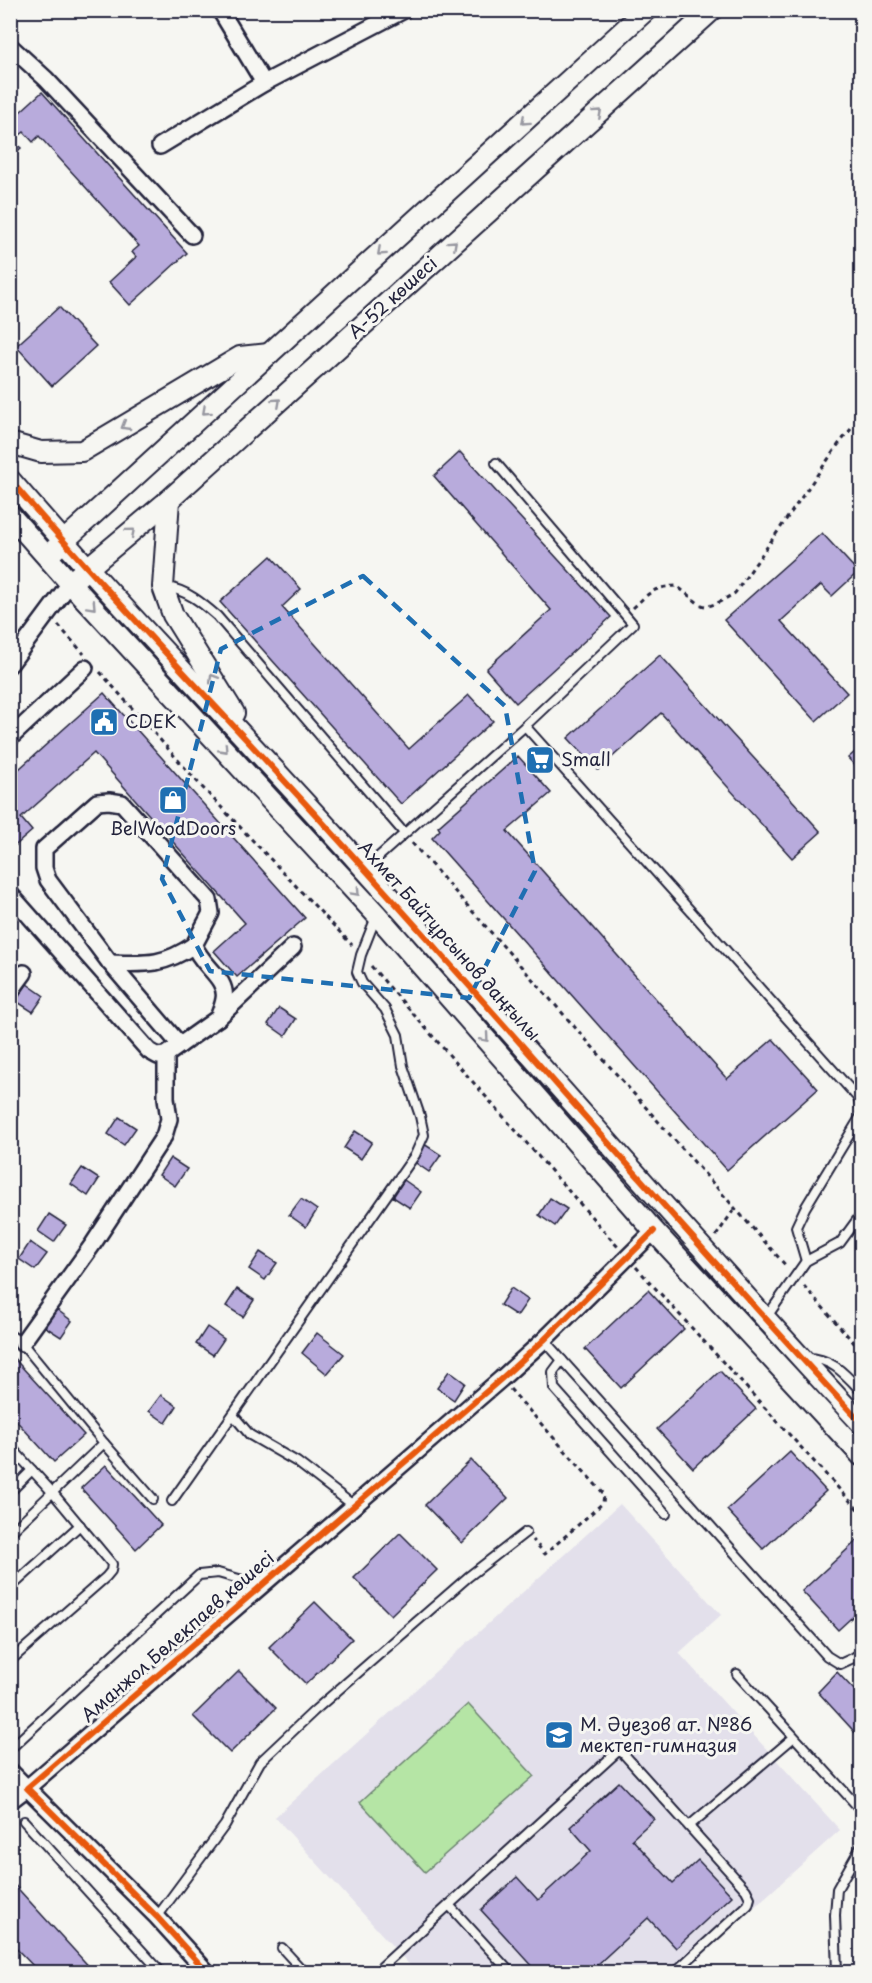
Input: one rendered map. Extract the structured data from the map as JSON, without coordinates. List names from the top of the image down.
{
  "streets": {
    "street": ["А-52 көшесі", "Ахмет Байтұрсынов даңғылы", "Аманжол Бөлекпаев көшесі"]
  },
  "crossings": [
    ["А-52 көшесі", "Ахмет Байтұрсынов даңғылы"],
    ["Ахмет Байтұрсынов даңғылы", "Аманжол Бөлекпаев көшесі"]
  ],
  "places": {
    "public building": ["CDEK"],
    "supermarket": ["Small"],
    "shop": ["BelWoodDoors"],
    "school or university": ["М. Әуезов ат. №86 мектеп-гимназия"]
  }
}
